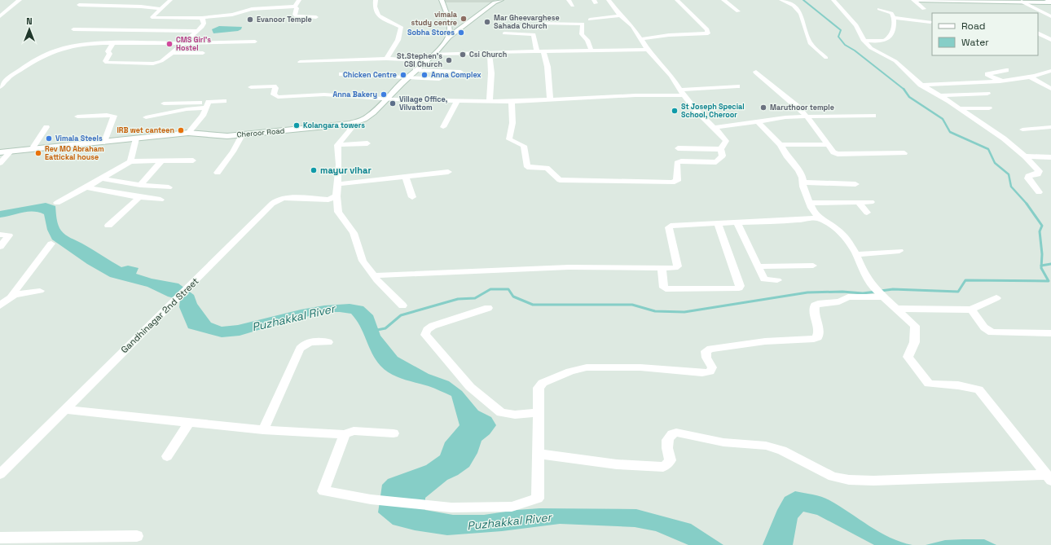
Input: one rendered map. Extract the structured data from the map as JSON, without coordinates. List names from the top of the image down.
{
  "streets": {
    "main road": ["Cheroor Road"],
    "street": ["Gandhinagar 2nd Street"]
  },
  "water": ["Puzhakkal River"],
  "places": [
    "vimala study centre",
    "Evanoor Temple",
    "Mar Gheevarghese Sahada Church",
    "Sobha Stores",
    "CMS Girl's Hostel",
    "Csi Church",
    "St.Stephen's CSI Church",
    "Chicken Centre",
    "Anna Complex",
    "Anna Bakery",
    "Village Office, Vilvattom",
    "Maruthoor temple",
    "St Joseph Special School, Cheroor",
    "Kolangara towers",
    "IRB wet canteen",
    "Vimala Steels",
    "Rev MO Abraham Eattickal house",
    "mayur vihar"
  ],
  "legend": ["Road", "Water"],
  "north": "top"
}
